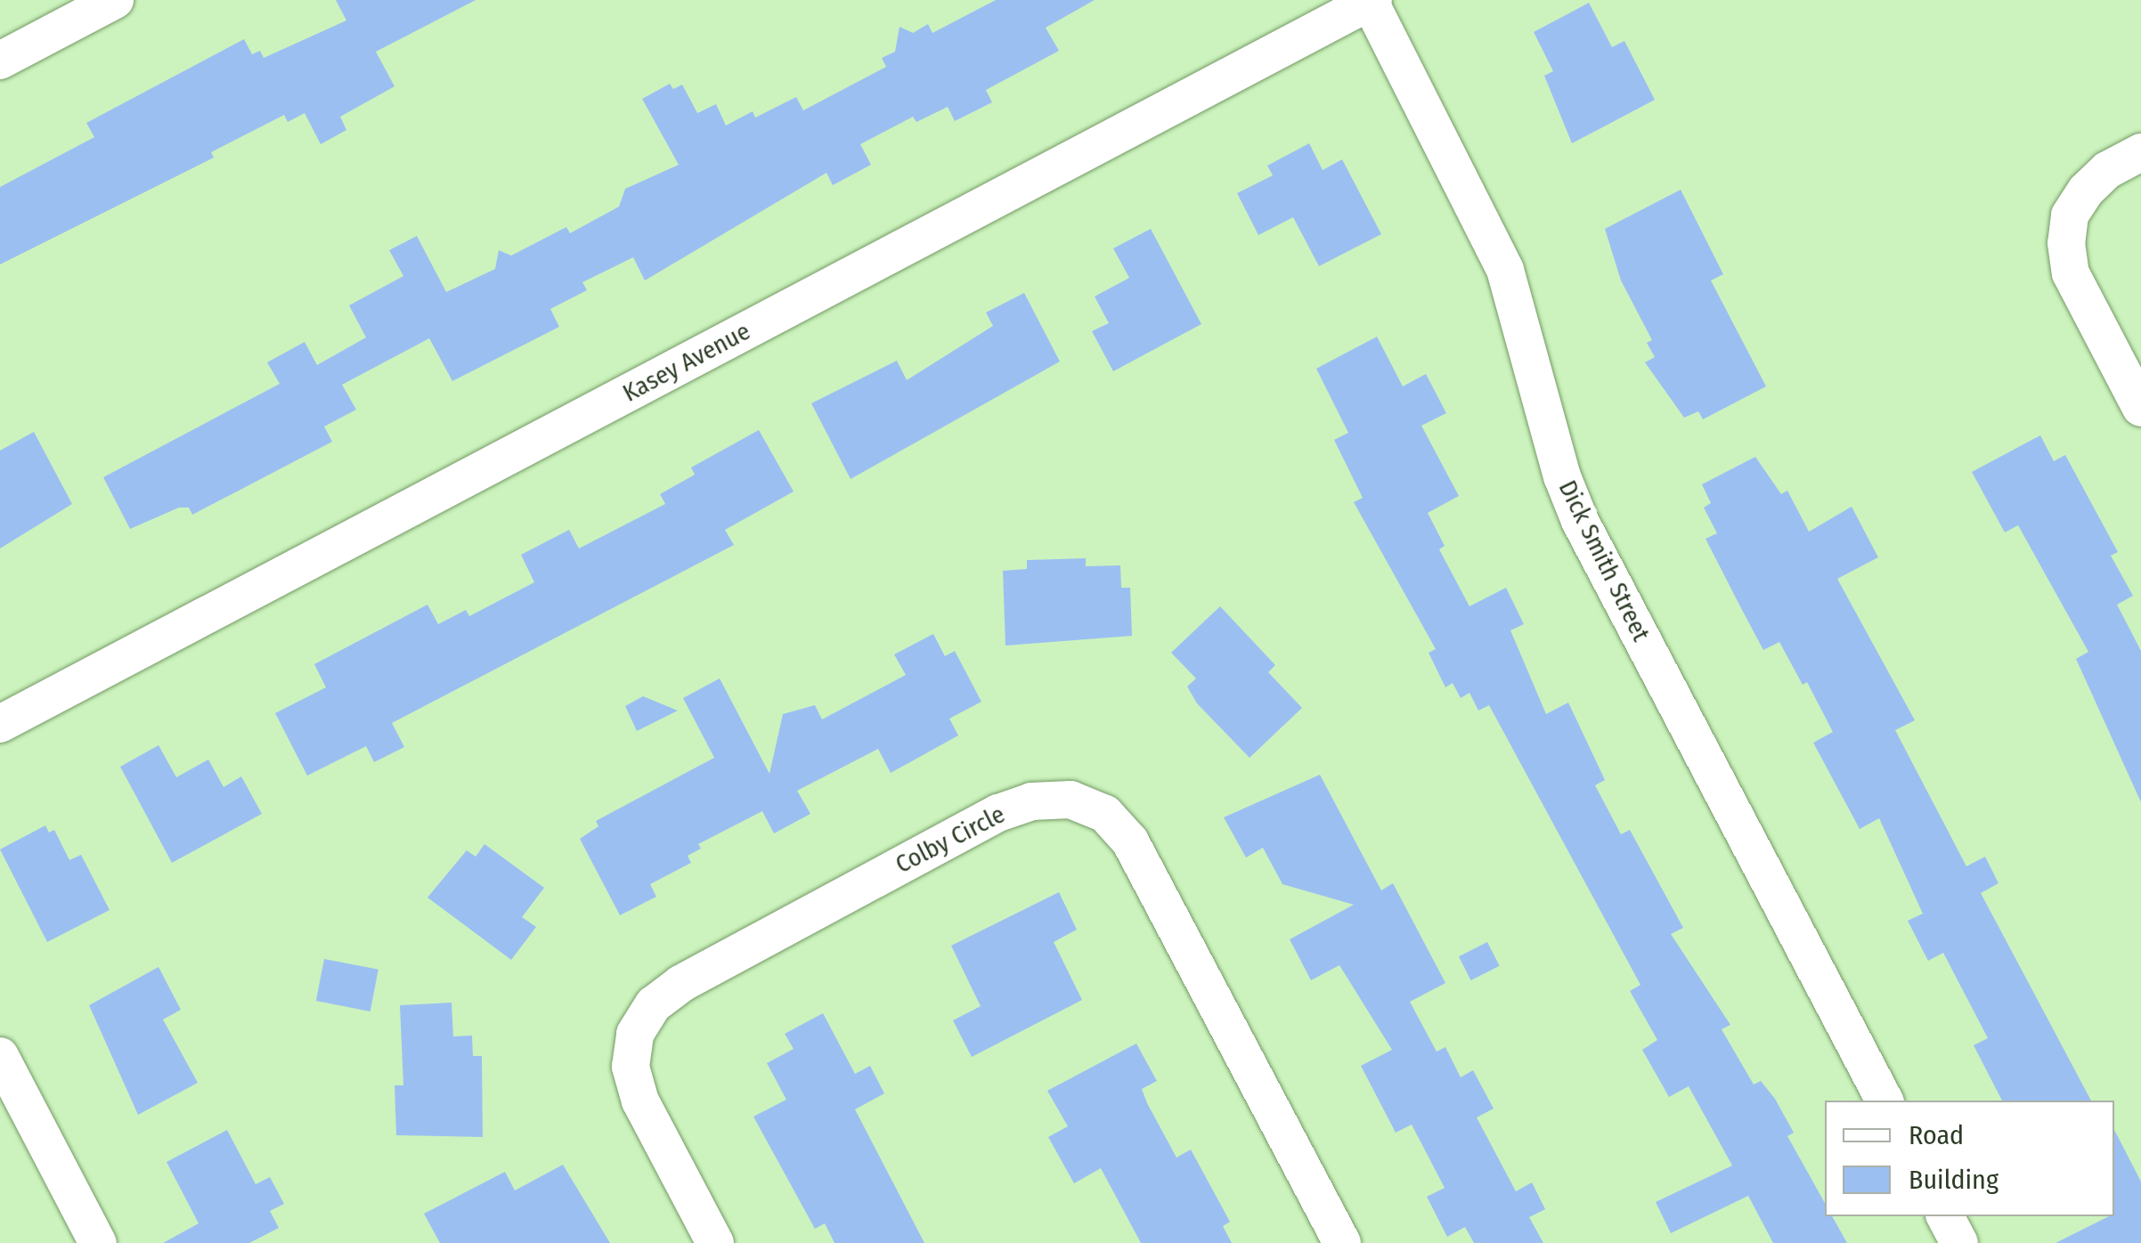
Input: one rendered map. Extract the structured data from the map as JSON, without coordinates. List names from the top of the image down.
{
  "streets": {
    "street": ["Kasey Avenue", "Dick Smith Street", "Colby Circle"]
  },
  "crossings": [
    ["Kasey Avenue", "Dick Smith Street"]
  ],
  "legend": ["Road", "Building"]
}
